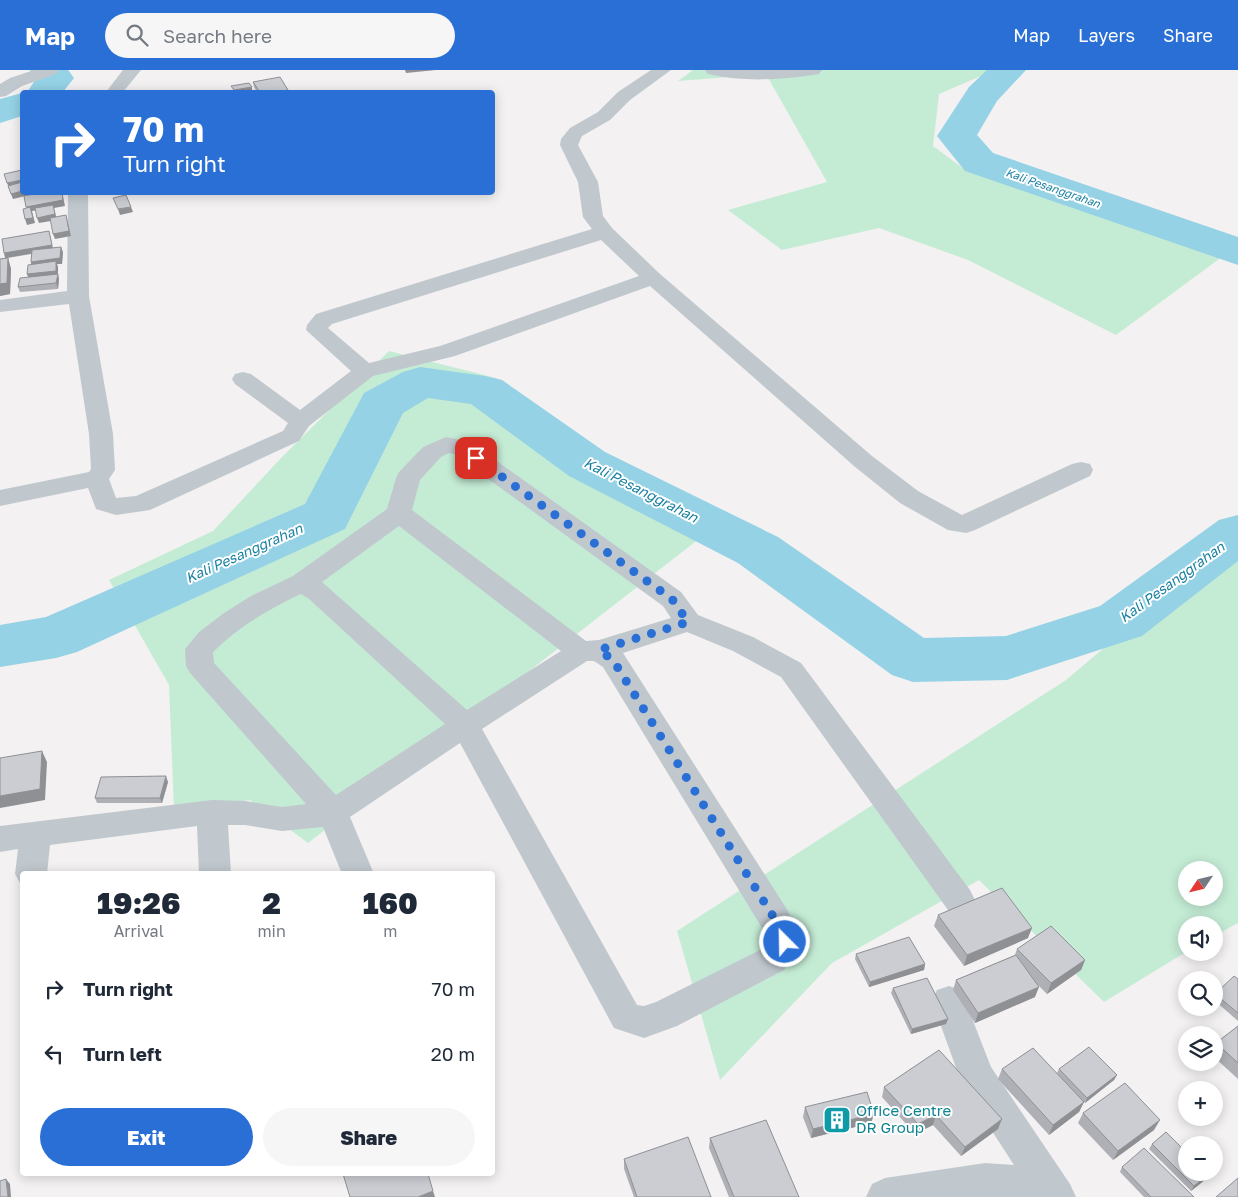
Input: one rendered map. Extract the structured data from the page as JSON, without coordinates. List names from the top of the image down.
{
  "water": ["Kali Pesanggrahan"],
  "places": {
    "building": ["Office Centre DR Group"]
  },
  "north": "bottom left",
  "page": {
    "header": "Map",
    "search": "Search here",
    "nav": ["Map", "Layers", "Share"],
    "turn": ["70 m", "Turn right"],
    "map_buttons": ["+", "−"],
    "eta": [
      "19:26",
      "Arrival",
      "2",
      "min",
      "160",
      "m"
    ],
    "list": [
      {
        "name": "Turn right",
        "value": "70 m"
      },
      {
        "name": "Turn left",
        "value": "20 m"
      }
    ],
    "buttons": ["Exit", "Share"]
  }
}
